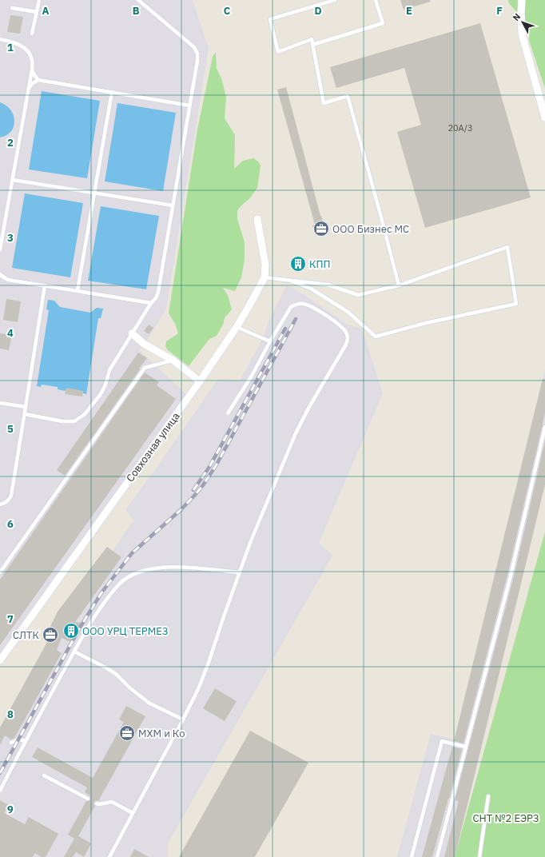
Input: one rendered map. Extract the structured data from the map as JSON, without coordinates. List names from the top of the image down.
{
  "streets": {
    "street": ["Совхозная улица"]
  },
  "parks": ["СНТ №2 ЕЭРЗ"],
  "places": {
    "office": ["ООО Бизнес МС", "СЛТК", "МХМ и Ко"],
    "building": ["КПП", "ООО УРЦ ТЕРМЕЗ"]
  },
  "house_numbers": ["20А/3"],
  "north": "top left",
  "grid": {
    "columns": [
      "A",
      "B",
      "C",
      "D",
      "E",
      "F"
    ],
    "rows": [
      "1",
      "2",
      "3",
      "4",
      "5",
      "6",
      "7",
      "8",
      "9"
    ]
  }
}
